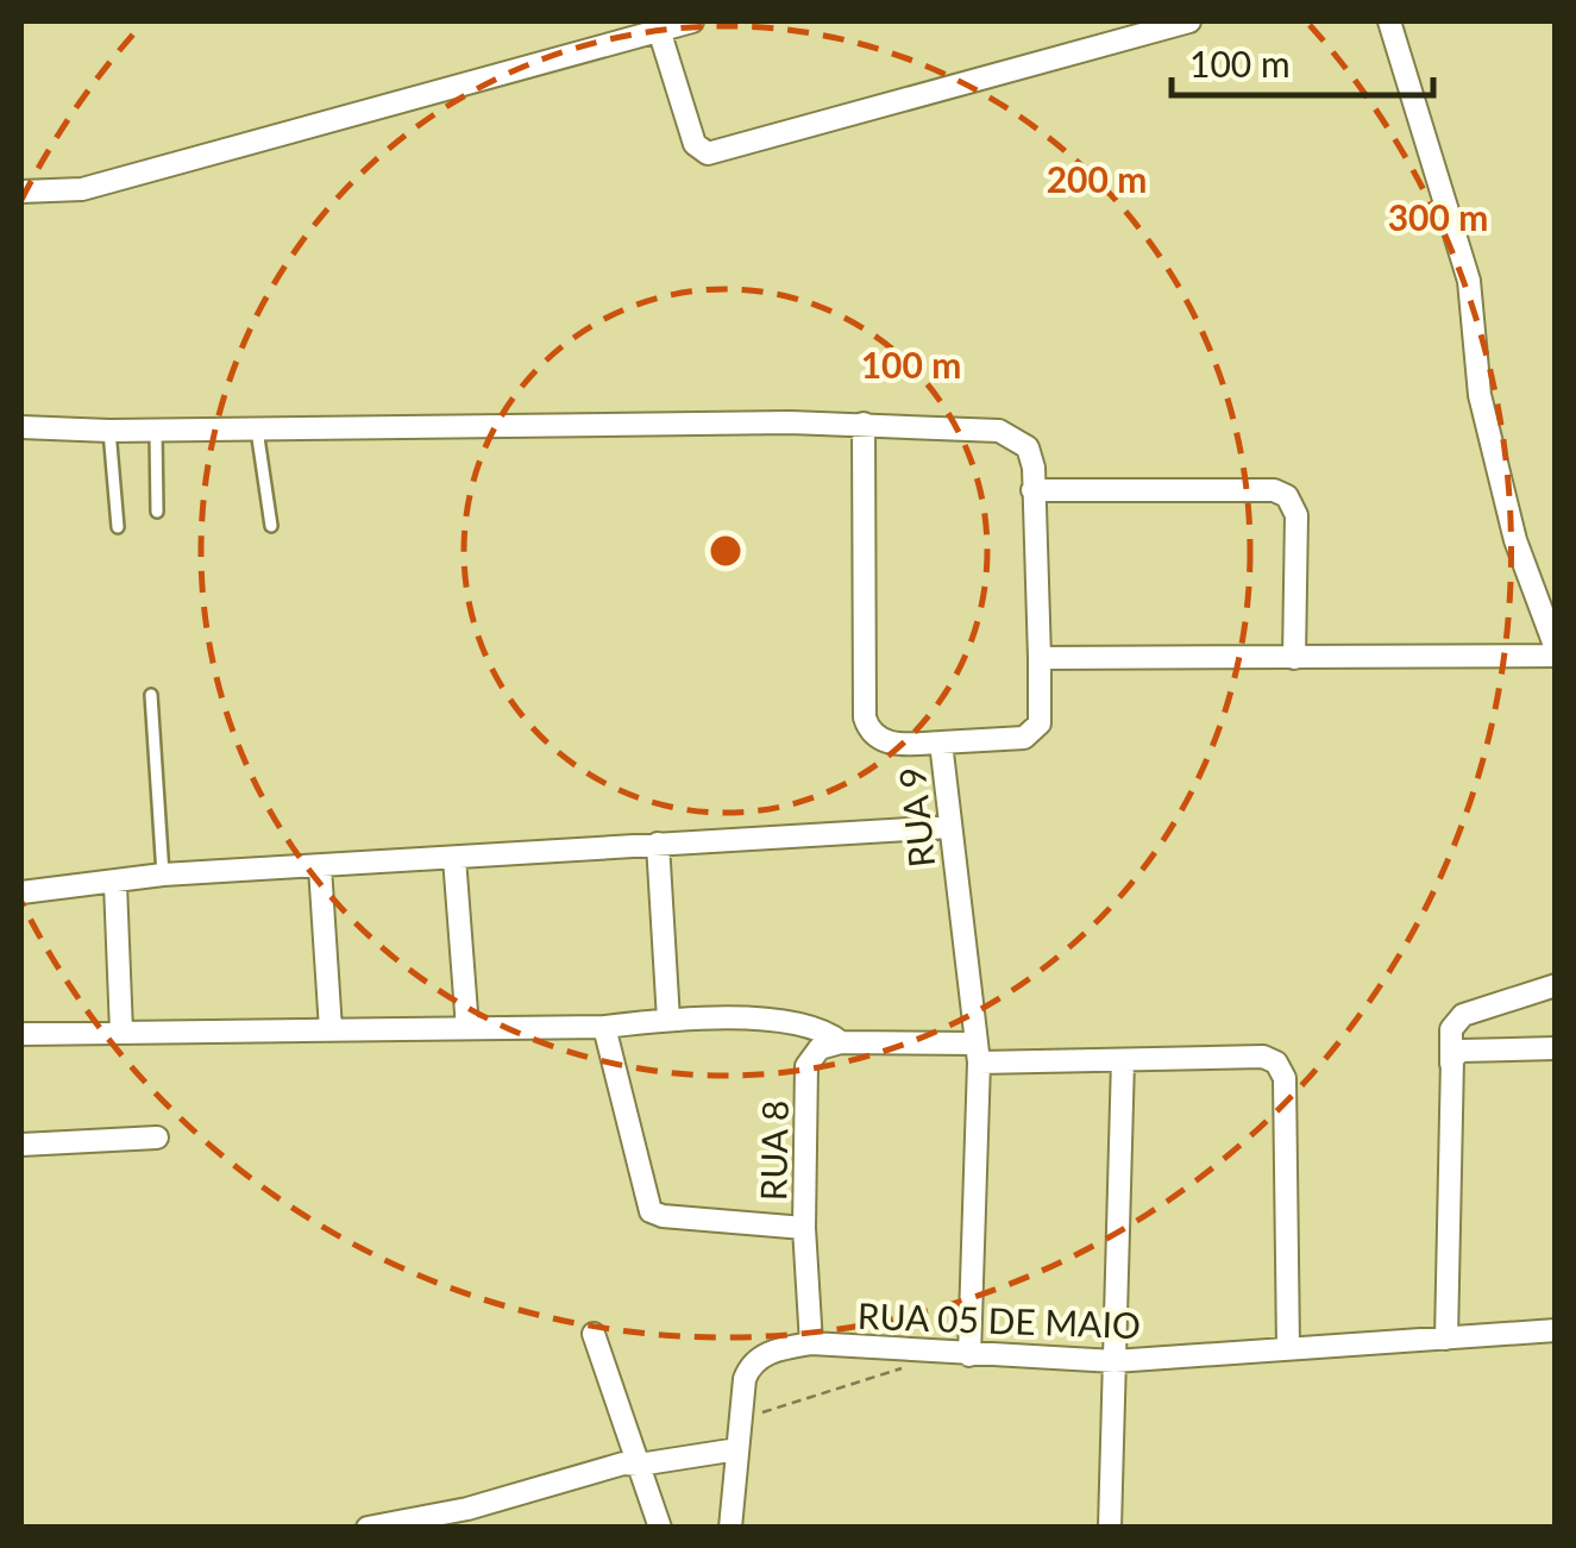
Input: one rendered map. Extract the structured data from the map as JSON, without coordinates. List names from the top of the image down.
{
  "streets": {
    "street": ["RUA 9", "RUA 8", "RUA 05 DE MAIO"]
  },
  "crossings": [
    ["RUA 9", "RUA 05 DE MAIO"],
    ["RUA 8", "RUA 05 DE MAIO"]
  ],
  "scale_bar": "100 m",
  "rings": ["200 m", "300 m", "100 m"]
}
